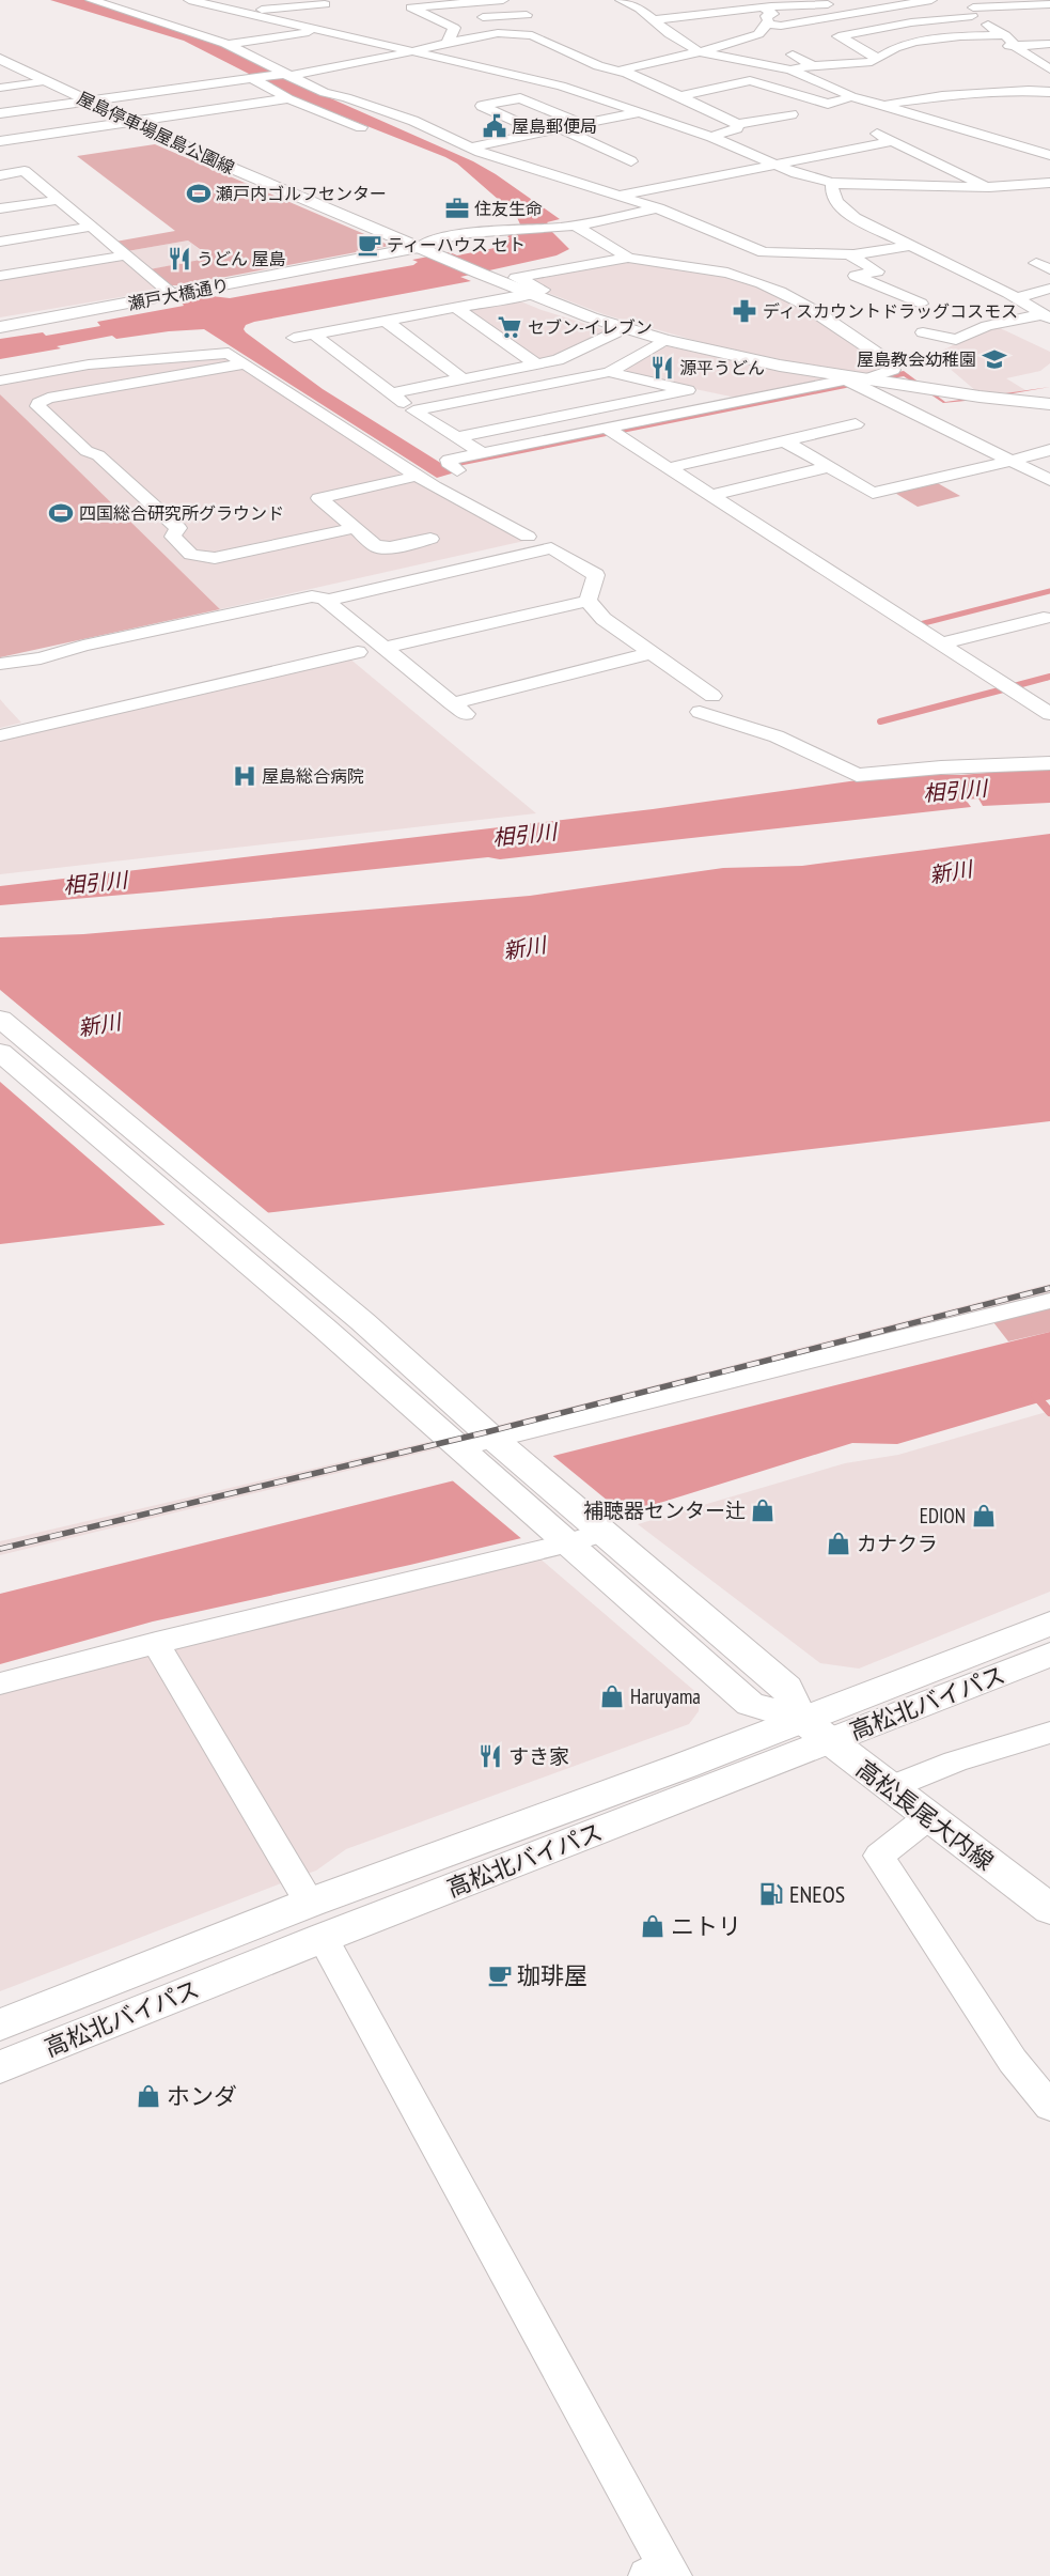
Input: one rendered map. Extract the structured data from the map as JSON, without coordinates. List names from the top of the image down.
{
  "streets": {
    "main road": [
      "屋島停車場屋島公園線",
      "瀬戸大橋通り",
      "高松北バイパス",
      "高松長尾大内線"
    ]
  },
  "crossings": [
    ["屋島停車場屋島公園線", "瀬戸大橋通り"],
    ["高松北バイパス", "高松長尾大内線"]
  ],
  "water": ["相引川", "新川"],
  "places": {
    "public building": ["屋島郵便局"],
    "sports": ["瀬戸内ゴルフセンター", "四国総合研究所グラウンド"],
    "office": ["住友生命"],
    "cafe": ["ティーハウス セト", "珈琲屋"],
    "restaurant": ["うどん 屋島", "源平うどん", "すき家"],
    "pharmacy": ["ディスカウントドラッグコスモス"],
    "supermarket": ["セブン-イレブン"],
    "school or university": ["屋島教会幼稚園"],
    "hospital": ["屋島総合病院"],
    "shop": [
      "補聴器センター辻",
      "EDION",
      "カナクラ",
      "Haruyama",
      "ニトリ",
      "ホンダ"
    ],
    "fuel station": ["ENEOS"]
  }
}
